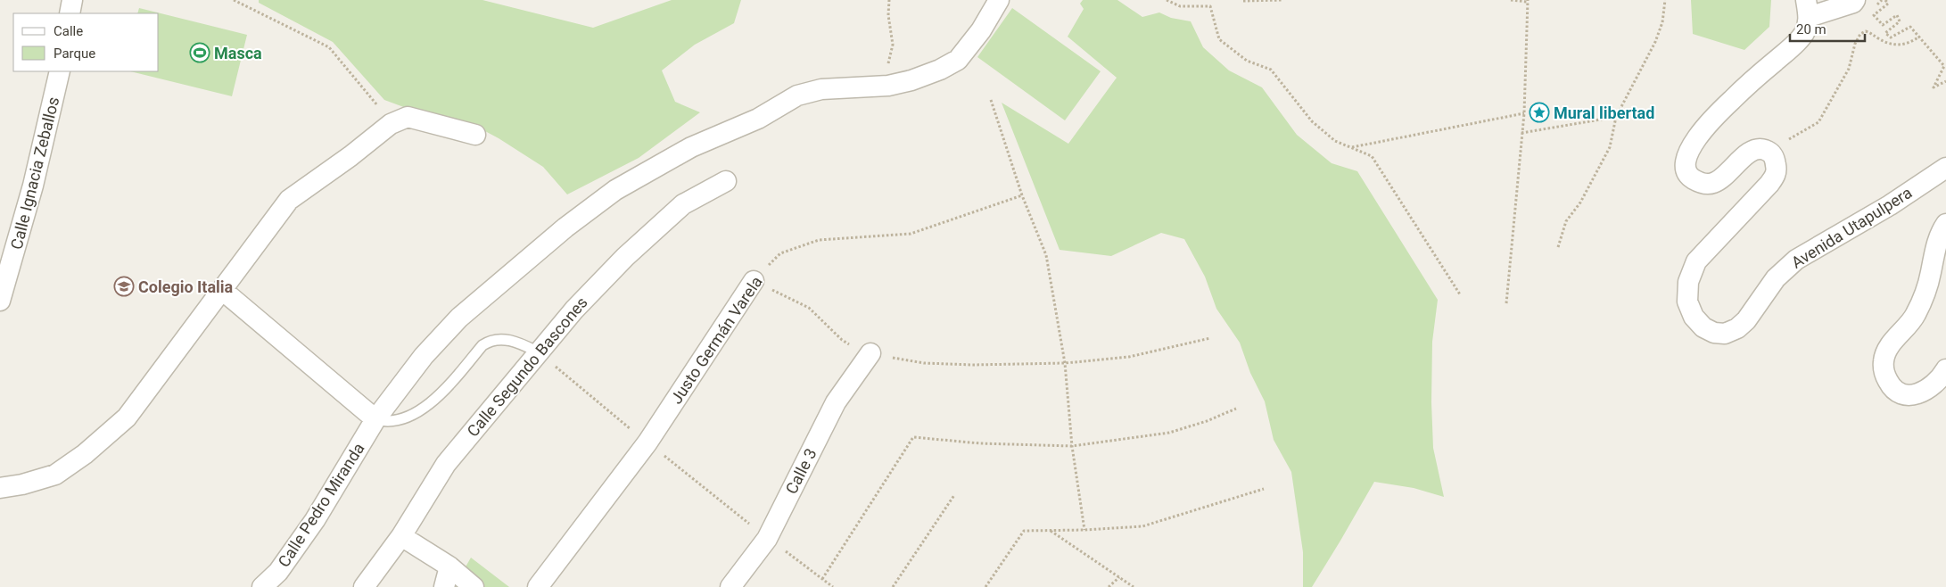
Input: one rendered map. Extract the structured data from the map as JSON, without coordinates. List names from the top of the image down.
{
  "streets": {
    "street": [
      "Calle Ignacia Zeballos",
      "Avenida Utapulpera",
      "Justo Germán Varela",
      "Calle Segundo Bascones",
      "Calle 3",
      "Calle Pedro Miranda"
    ]
  },
  "places": {
    "sports": ["Masca"],
    "place": ["Mural libertad"],
    "school or university": ["Colegio Italia"]
  },
  "legend": ["Calle", "Parque"],
  "scale_bar": "20 m"
}
